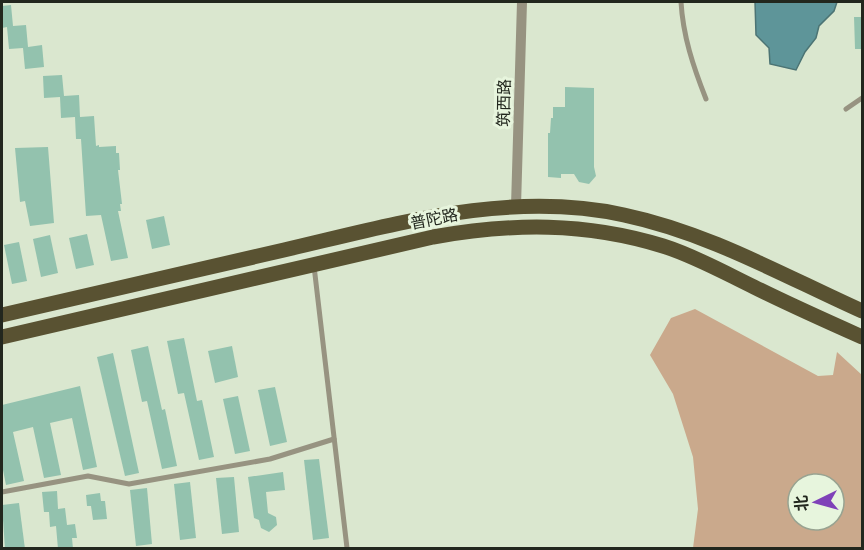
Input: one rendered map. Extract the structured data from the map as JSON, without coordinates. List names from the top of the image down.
{
  "streets": {
    "main road": ["普陀路"],
    "street": ["筑西路"]
  },
  "crossings": [
    ["筑西路", "普陀路"]
  ],
  "north": "left"
}
